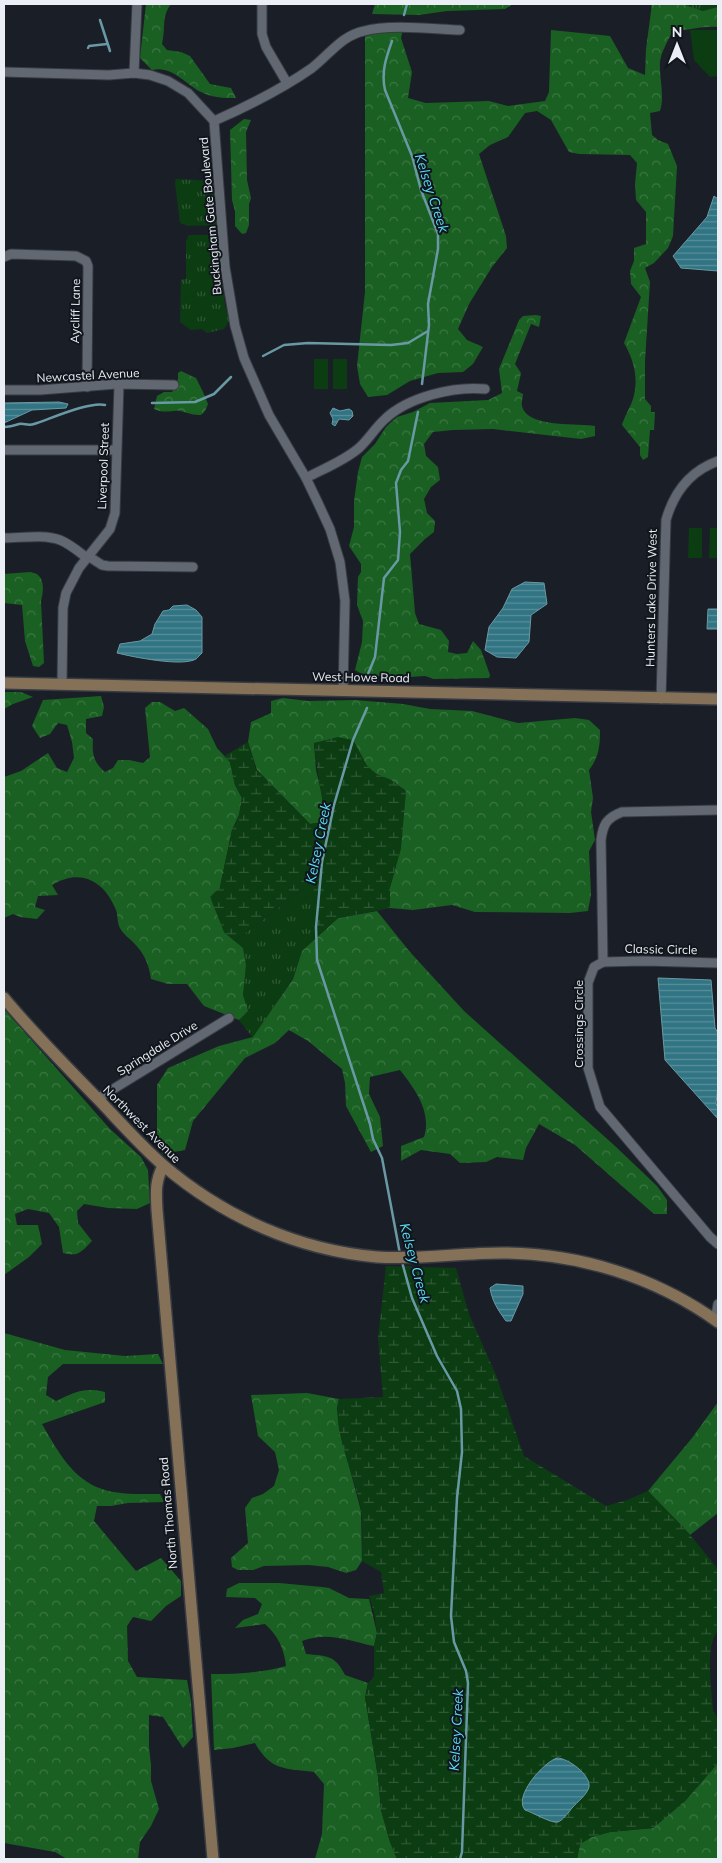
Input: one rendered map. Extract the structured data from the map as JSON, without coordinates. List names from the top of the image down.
{
  "streets": {
    "street": [
      "Buckingham Gate Boulevard",
      "Aycliff Lane",
      "Newcastel Avenue",
      "Liverpool Street",
      "Hunters Lake Drive West",
      "West Howe Road",
      "Classic Circle",
      "Crossings Circle",
      "Springdale Drive",
      "Northwest Avenue",
      "North Thomas Road"
    ]
  },
  "crossings": [
    ["Buckingham Gate Boulevard", "West Howe Road"],
    ["Aycliff Lane", "Newcastel Avenue"],
    ["Newcastel Avenue", "Liverpool Street"],
    ["Liverpool Street", "West Howe Road"],
    ["Hunters Lake Drive West", "West Howe Road"],
    ["Classic Circle", "Crossings Circle"],
    ["Springdale Drive", "Northwest Avenue"],
    ["Northwest Avenue", "North Thomas Road"]
  ],
  "water": ["Kelsey Creek"],
  "north": "top"
}
